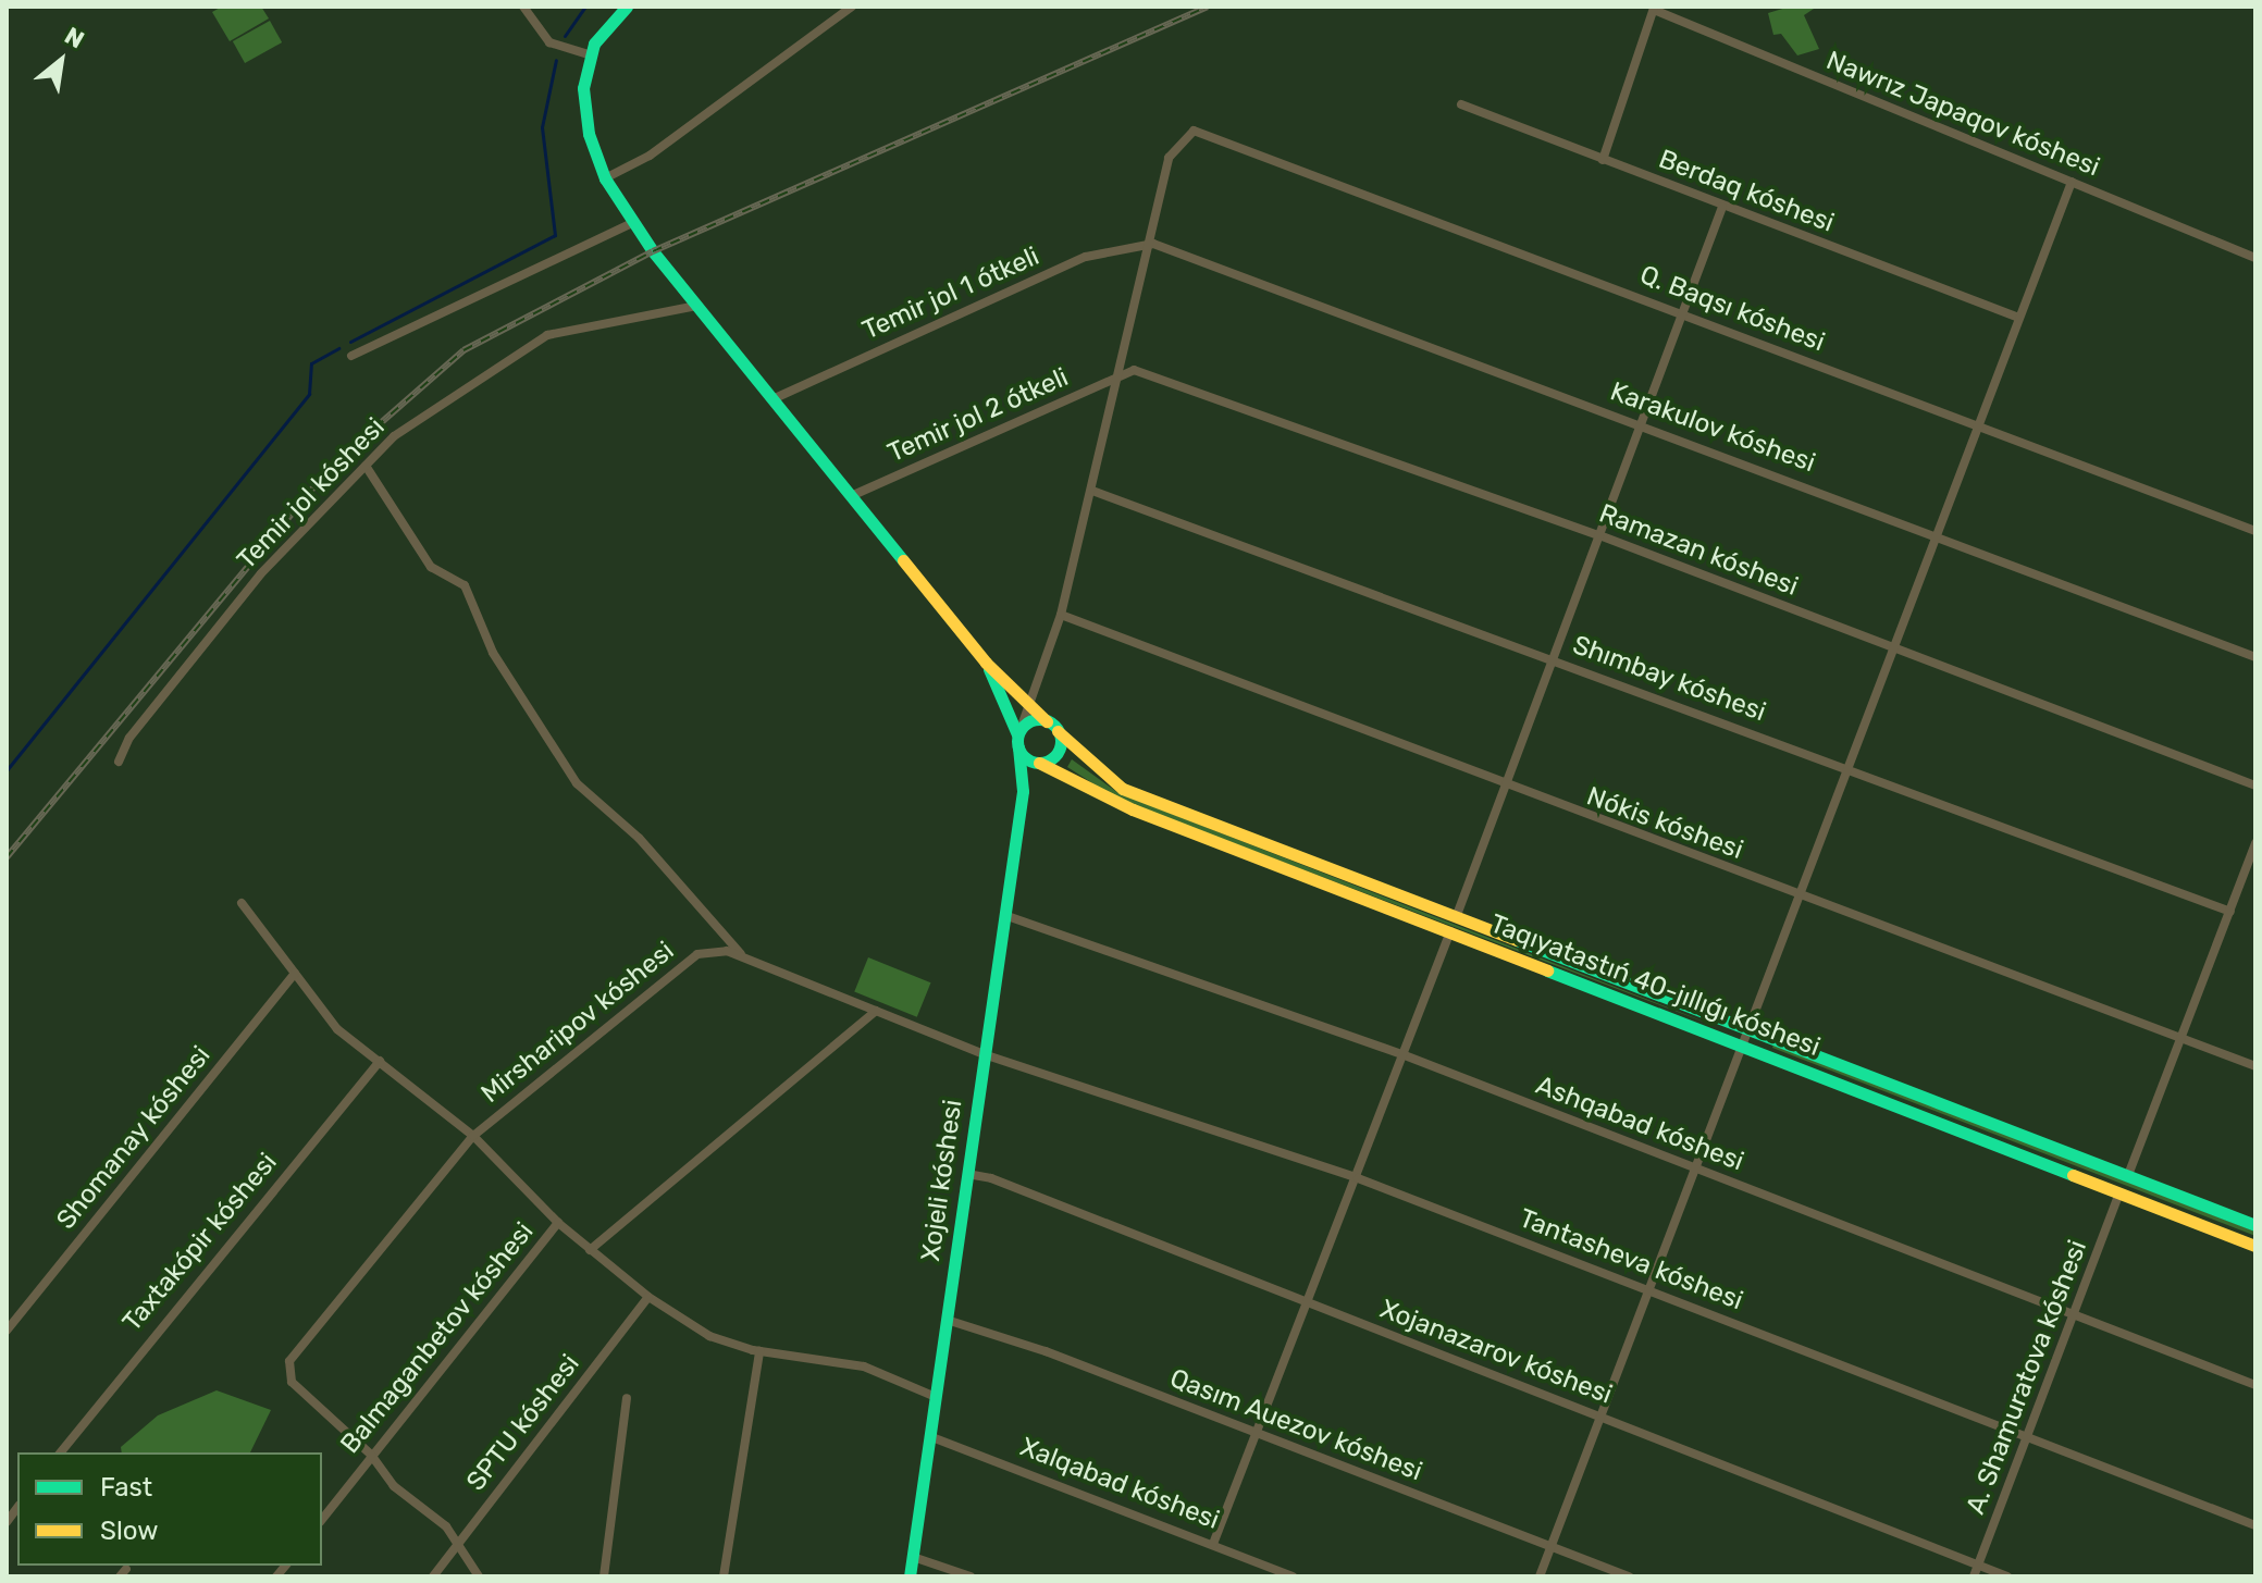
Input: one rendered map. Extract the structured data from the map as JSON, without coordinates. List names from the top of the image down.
{
  "streets": {
    "main road": ["Taqıyatastıń 40-jıllıǵı kóshesi", "Xojeli kóshesi"],
    "street": [
      "Nawrız Japaqov kóshesi",
      "Berdaq kóshesi",
      "Temir jol 1 ótkeli",
      "Q. Baqsı kóshesi",
      "Temir jol 2 ótkeli",
      "Karakulov kóshesi",
      "Temir jol kóshesi",
      "Ramazan kóshesi",
      "Shımbay kóshesi",
      "Nókis kóshesi",
      "Mirsharipov kóshesi",
      "Ashqabad kóshesi",
      "Shomanay kóshesi",
      "Taxtakópir kóshesi",
      "Tantasheva kóshesi",
      "Balmaganbetov kóshesi",
      "Xojanazarov kóshesi",
      "A. Shamuratova kóshesi",
      "SPTU kóshesi",
      "Qasım Auezov kóshesi",
      "Xalqabad kóshesi"
    ]
  },
  "crossings": [
    ["Temir jol 1 ótkeli", "Q. Baqsı kóshesi"],
    ["Temir jol 1 ótkeli", "Karakulov kóshesi"],
    ["Q. Baqsı kóshesi", "Karakulov kóshesi"],
    ["Temir jol 2 ótkeli", "Ramazan kóshesi"],
    ["Taqıyatastıń 40-jıllıǵı kóshesi", "A. Shamuratova kóshesi"],
    ["Mirsharipov kóshesi", "Xojeli kóshesi"],
    ["Mirsharipov kóshesi", "Tantasheva kóshesi"],
    ["Mirsharipov kóshesi", "Balmaganbetov kóshesi"],
    ["Ashqabad kóshesi", "Xojeli kóshesi"],
    ["Ashqabad kóshesi", "A. Shamuratova kóshesi"],
    ["Xojeli kóshesi", "Tantasheva kóshesi"],
    ["Xojeli kóshesi", "Xojanazarov kóshesi"],
    ["Xojeli kóshesi", "Qasım Auezov kóshesi"],
    ["Xojeli kóshesi", "Xalqabad kóshesi"],
    ["Tantasheva kóshesi", "A. Shamuratova kóshesi"],
    ["Xojanazarov kóshesi", "A. Shamuratova kóshesi"]
  ],
  "legend": ["Fast", "Slow"],
  "north": "top right"
}
